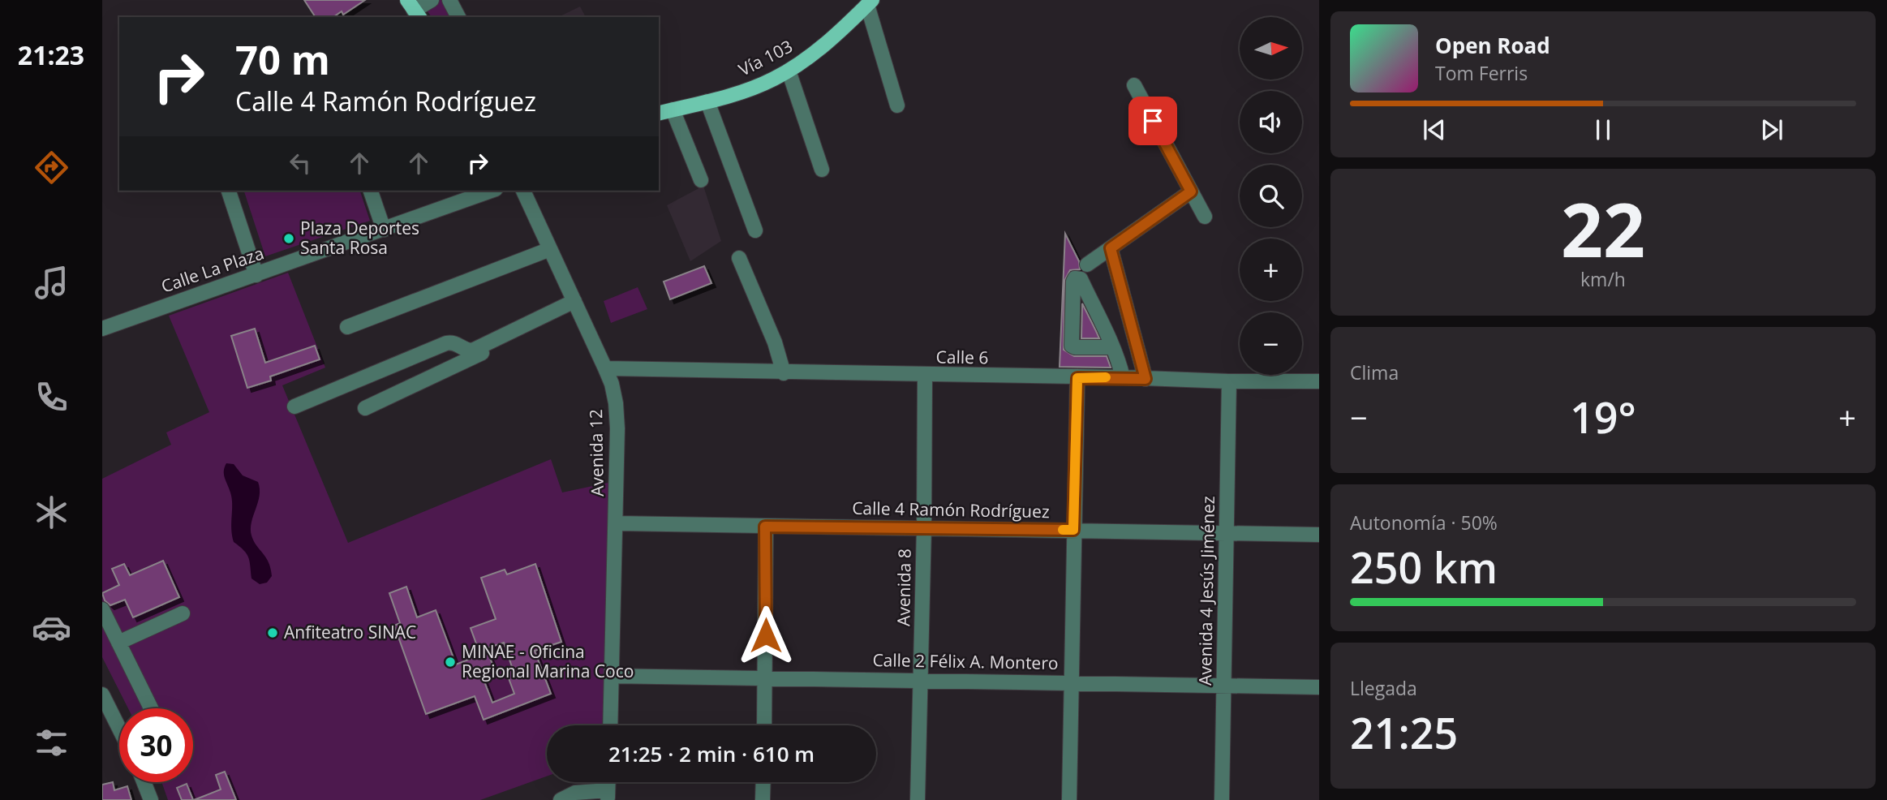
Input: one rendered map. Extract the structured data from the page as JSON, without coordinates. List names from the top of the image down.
{
  "streets": {
    "main road": ["Vía 103"],
    "street": [
      "Calle La Plaza",
      "Calle 6",
      "Avenida 12",
      "Calle 4 Ramón Rodríguez",
      "Avenida 8",
      "Avenida 4 Jesús Jiménez",
      "Calle 2 Félix A. Montero"
    ]
  },
  "crossings": [
    ["Calle 6", "Avenida 12"],
    ["Calle 6", "Avenida 8"],
    ["Calle 6", "Avenida 4 Jesús Jiménez"],
    ["Avenida 12", "Calle 4 Ramón Rodríguez"],
    ["Avenida 12", "Calle 2 Félix A. Montero"],
    ["Calle 4 Ramón Rodríguez", "Avenida 8"],
    ["Calle 4 Ramón Rodríguez", "Avenida 4 Jesús Jiménez"],
    ["Avenida 8", "Calle 2 Félix A. Montero"],
    ["Avenida 4 Jesús Jiménez", "Calle 2 Félix A. Montero"]
  ],
  "places": ["Plaza Deportes Santa Rosa", "Anfiteatro SINAC", "MINAE - Oficina Regional Marina Coco"],
  "north": "right",
  "page": {
    "tabs": "21:23",
    "map_buttons": ["+", "−"],
    "turn": ["70 m", "Calle 4 Ramón Rodríguez"],
    "song": ["Open Road", "Tom Ferris"],
    "tile": [
      ["22", "km/h"],
      "Clima",
      ["Autonomía · 50%", "250 km"],
      ["Llegada", "21:25"]
    ],
    "heat": ["−", "19°", "+"],
    "limit": "30",
    "trip": "21:25 · 2 min · 610 m"
  }
}
